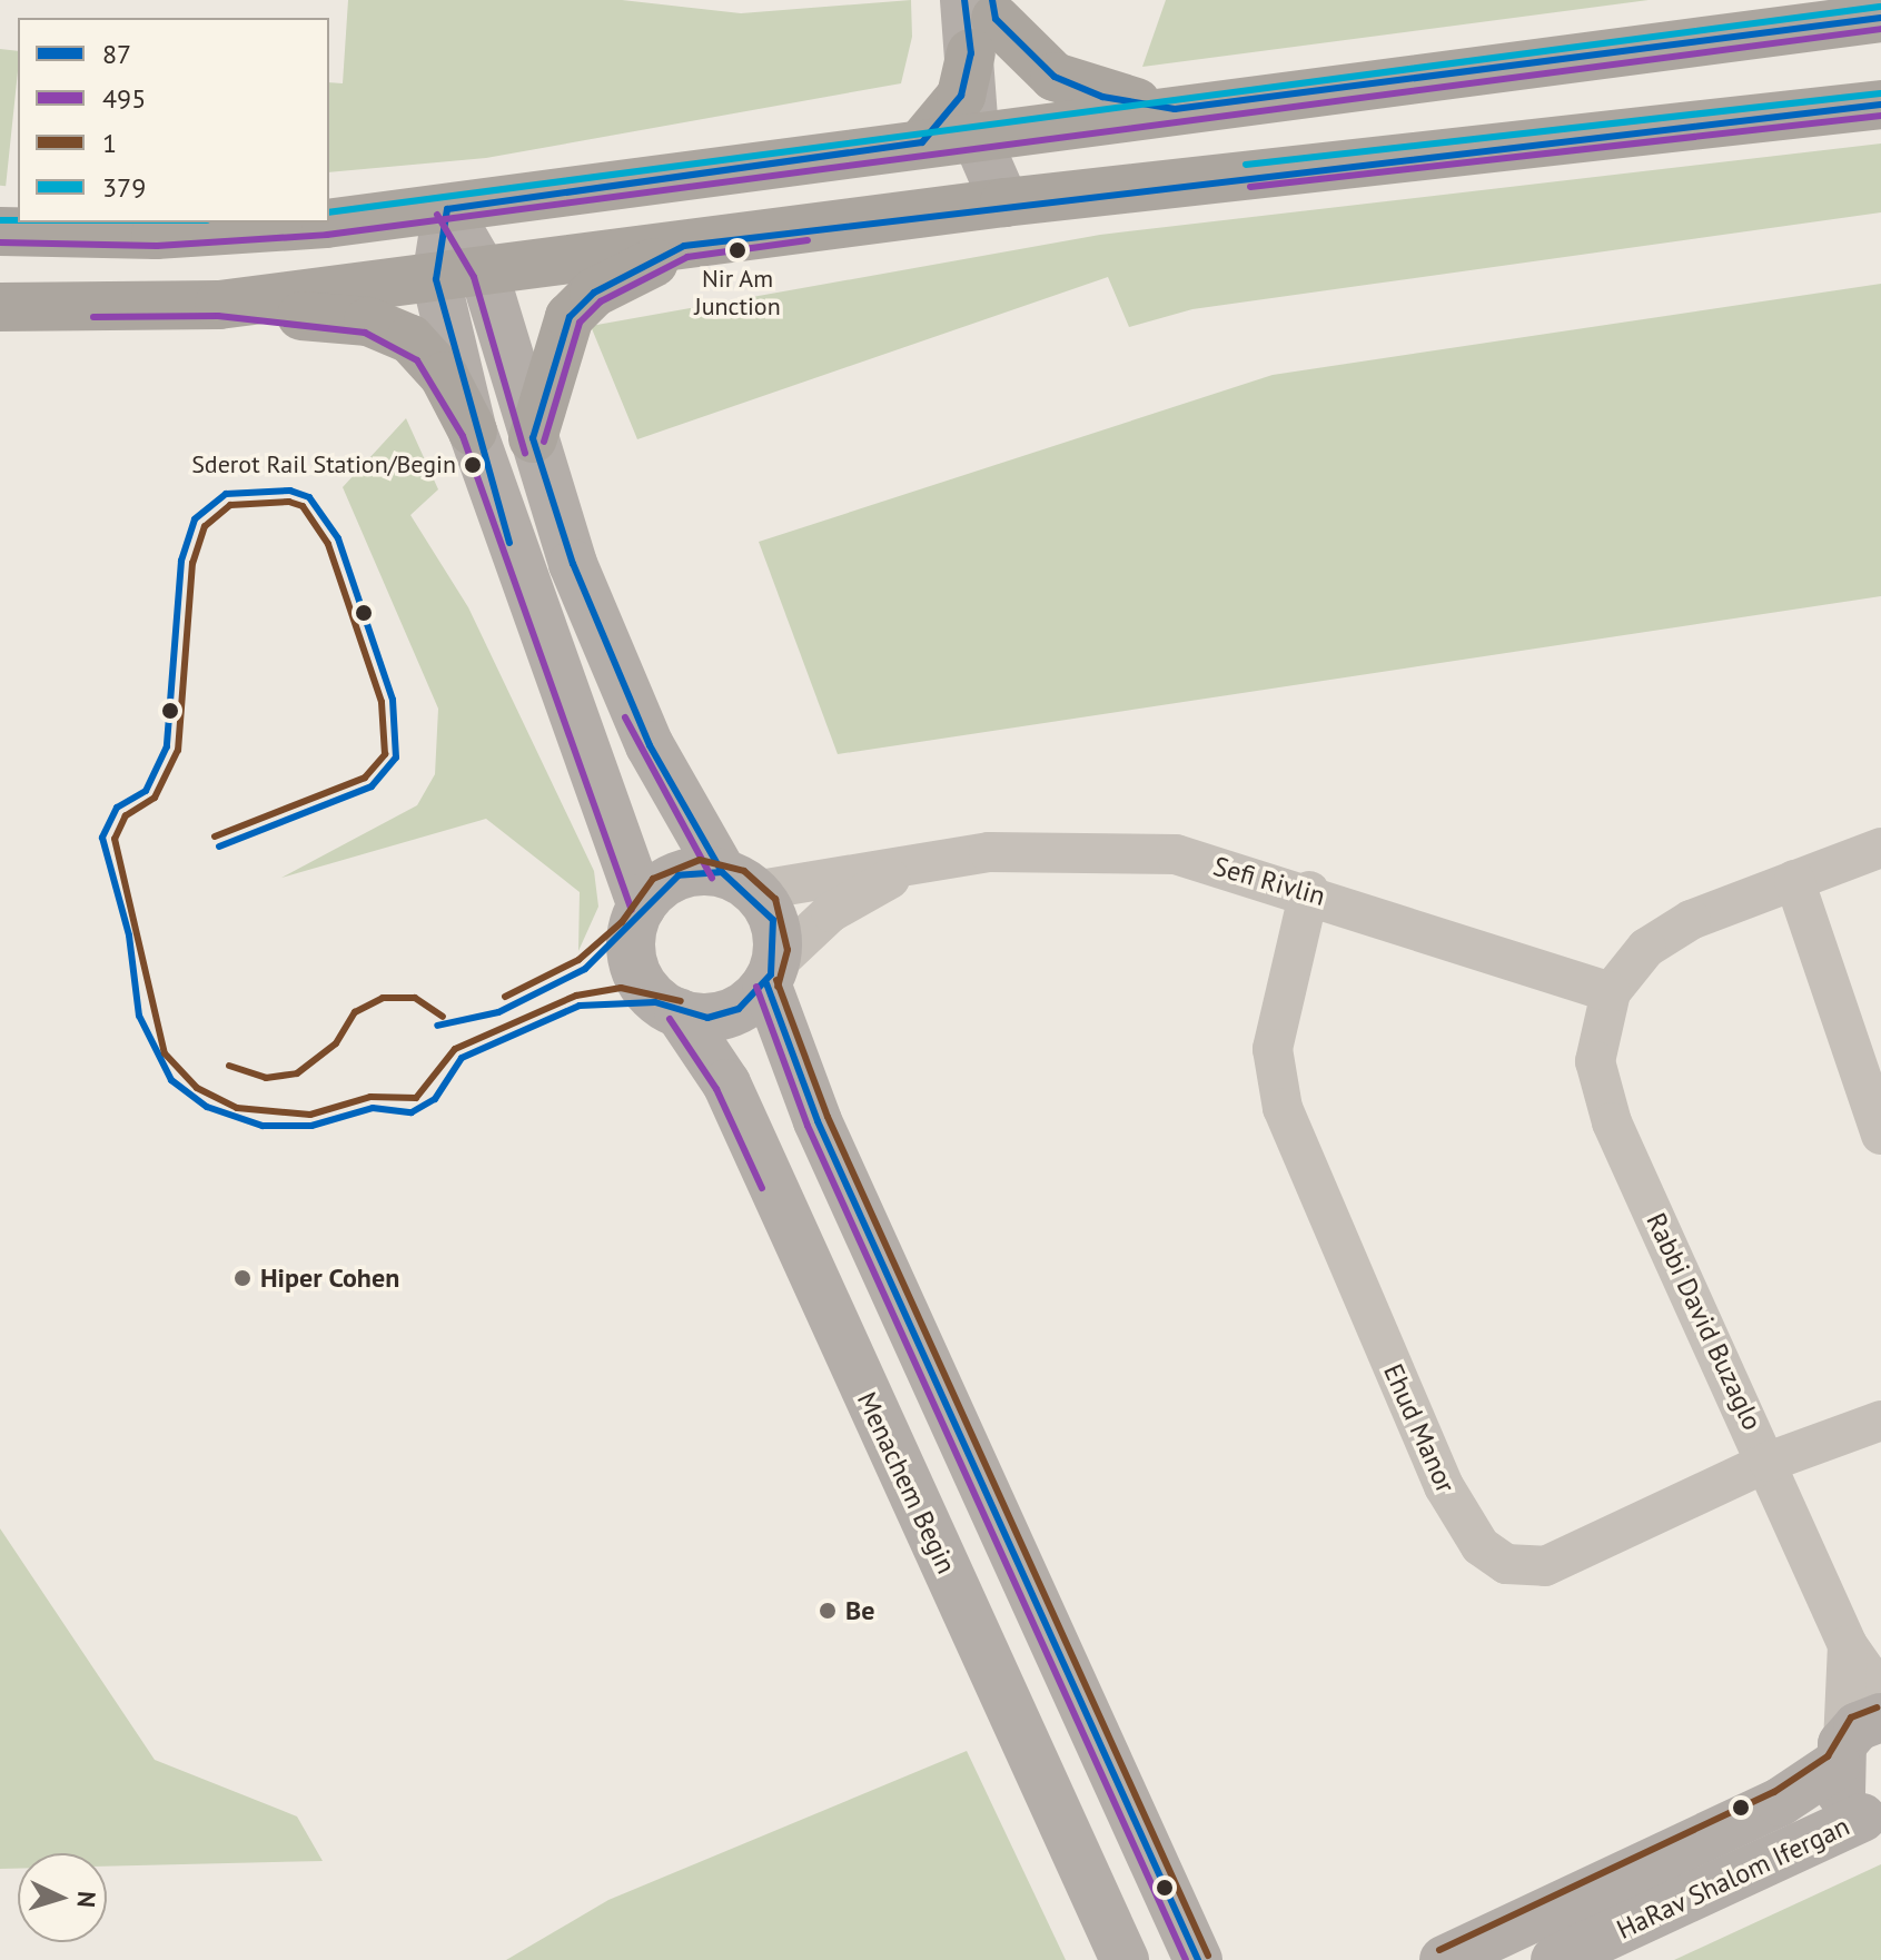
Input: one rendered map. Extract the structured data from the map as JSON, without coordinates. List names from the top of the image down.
{
  "streets": {
    "main road": ["Menachem Begin", "HaRav Shalom Ifergan"],
    "street": ["Sefi Rivlin", "Rabbi David Buzaglo", "Ehud Manor"]
  },
  "crossings": [
    ["Sefi Rivlin", "Rabbi David Buzaglo"],
    ["Sefi Rivlin", "Ehud Manor"],
    ["Sefi Rivlin", "Menachem Begin"],
    ["Rabbi David Buzaglo", "Ehud Manor"],
    ["Rabbi David Buzaglo", "HaRav Shalom Ifergan"]
  ],
  "places": [
    "Nir Am Junction",
    "Sderot Rail Station/Begin",
    "Hiper Cohen",
    "Be"
  ],
  "lines": [
    "transit line 87",
    "transit line 379",
    "transit line 495",
    "transit line 1"
  ],
  "legend": [
    "87",
    "495",
    "1",
    "379"
  ],
  "north": "right"
}
